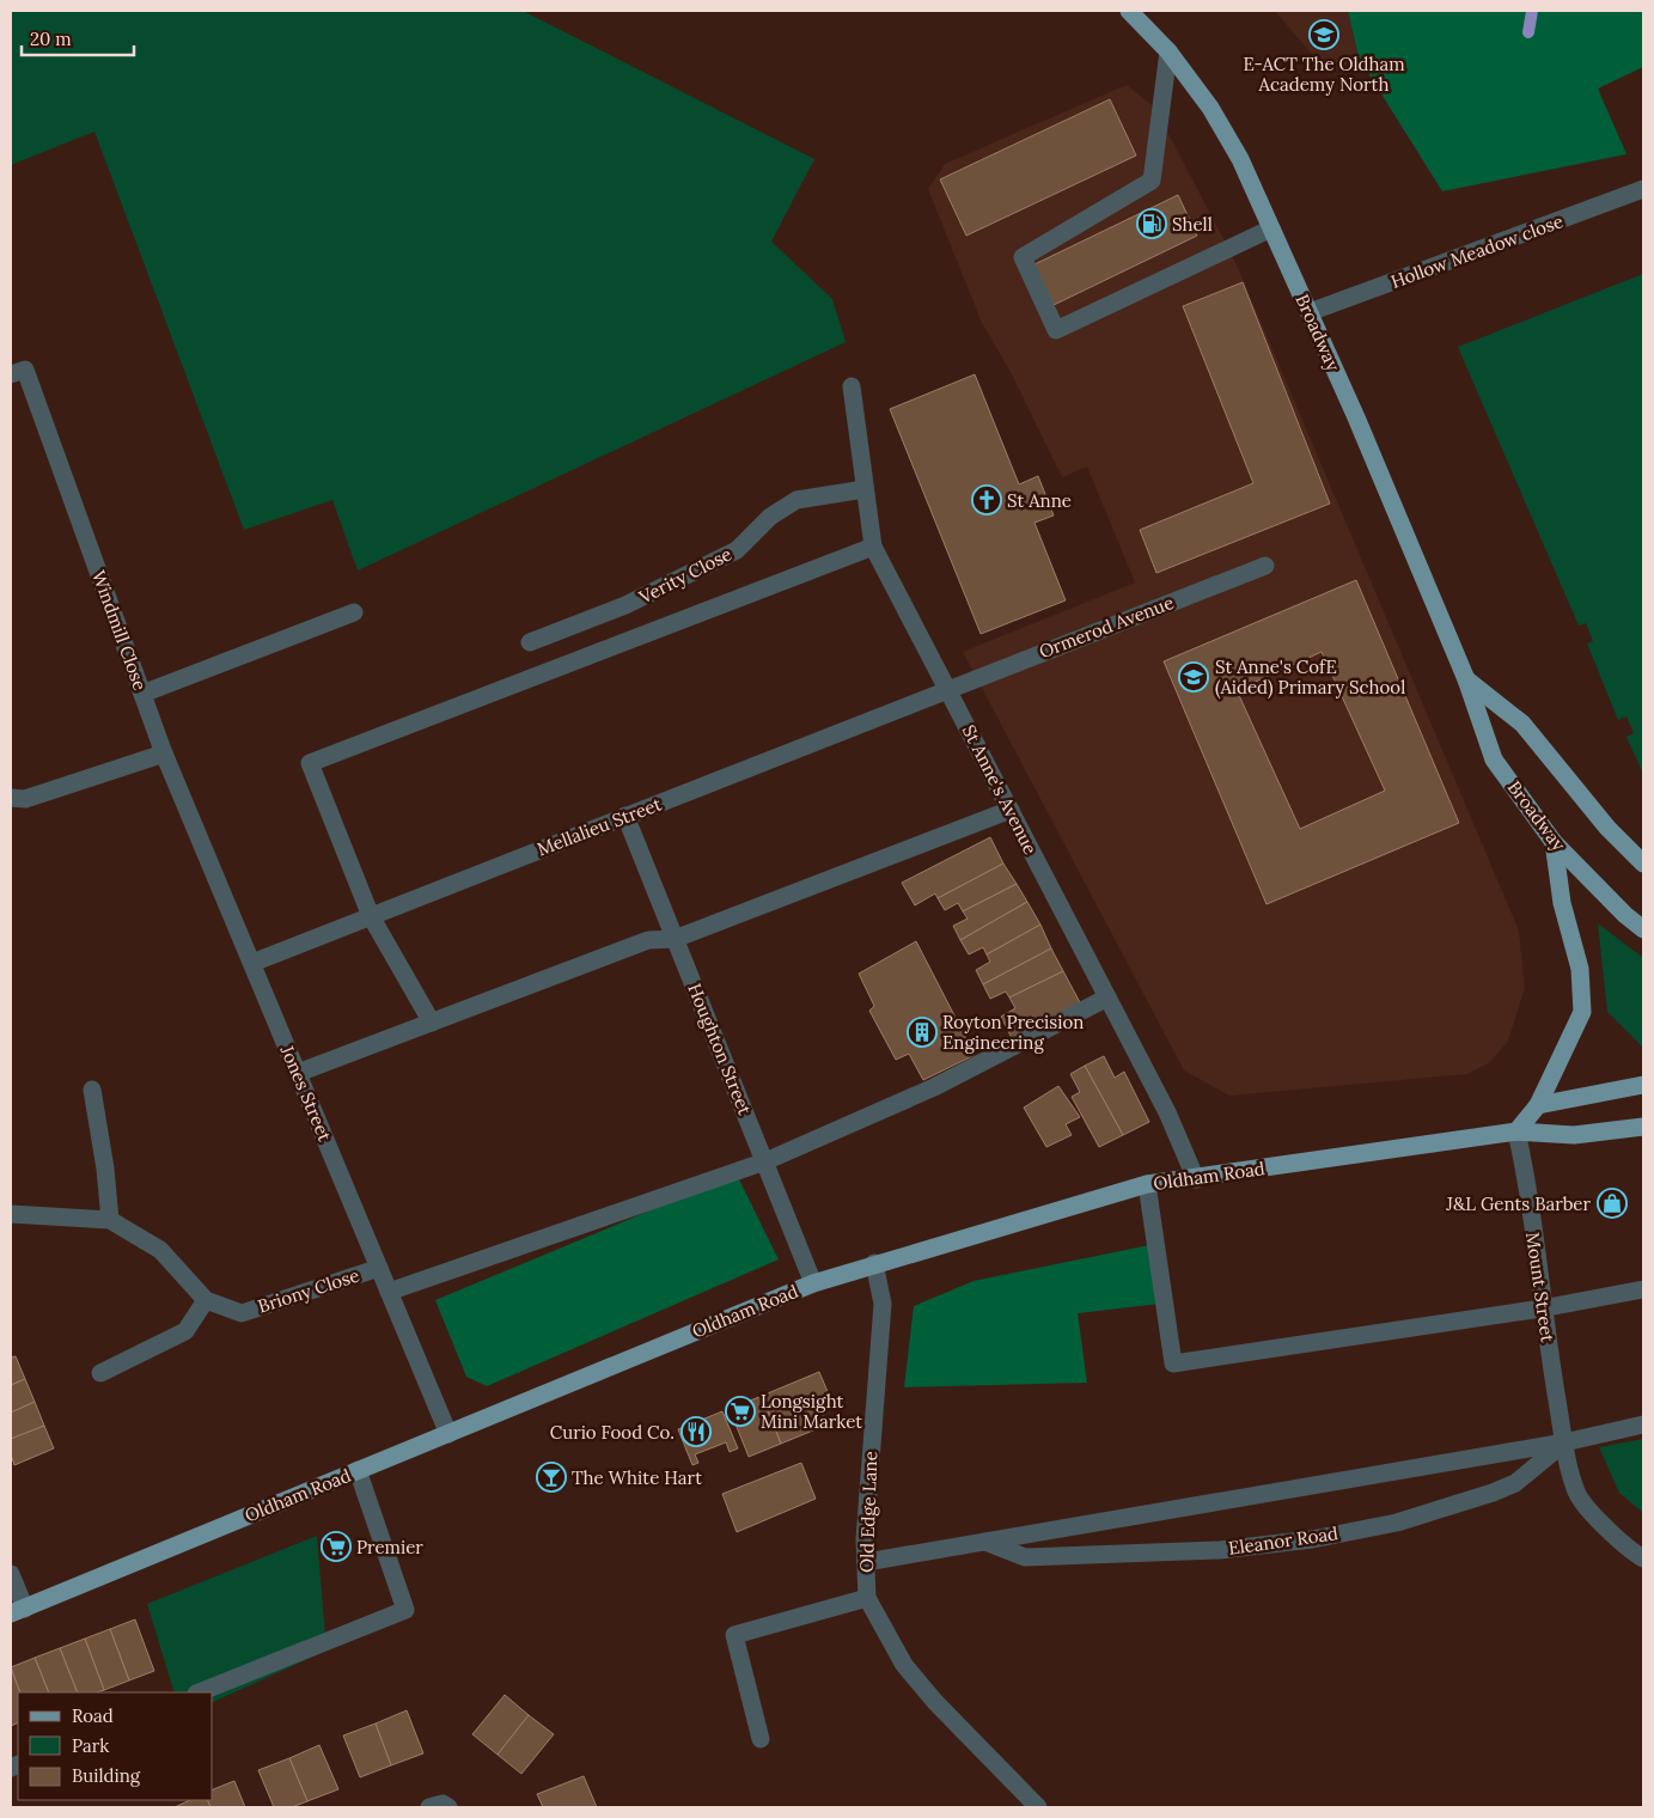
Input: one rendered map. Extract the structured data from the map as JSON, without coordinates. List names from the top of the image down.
{
  "streets": {
    "main road": ["Broadway", "Oldham Road"],
    "street": [
      "Hollow Meadow close",
      "Verity Close",
      "Ormerod Avenue",
      "Windmill Close",
      "St Anne's Avenue",
      "Mellalieu Street",
      "Houghton Street",
      "Jones Street",
      "Mount Street",
      "Briony Close",
      "Old Edge Lane",
      "Eleanor Road"
    ]
  },
  "crossings": [
    ["Hollow Meadow close", "Broadway"],
    ["Verity Close", "St Anne's Avenue"],
    ["Ormerod Avenue", "St Anne's Avenue"],
    ["Ormerod Avenue", "Mellalieu Street"],
    ["Windmill Close", "Jones Street"],
    ["St Anne's Avenue", "Mellalieu Street"],
    ["St Anne's Avenue", "Oldham Road"],
    ["Mellalieu Street", "Houghton Street"],
    ["Mellalieu Street", "Jones Street"],
    ["Houghton Street", "Oldham Road"],
    ["Jones Street", "Oldham Road"],
    ["Jones Street", "Briony Close"],
    ["Oldham Road", "Mount Street"],
    ["Oldham Road", "Old Edge Lane"],
    ["Mount Street", "Eleanor Road"],
    ["Old Edge Lane", "Eleanor Road"]
  ],
  "places": {
    "school or university": ["E-ACT The Oldham Academy North", "St Anne's CofE (Aided) Primary School"],
    "fuel station": ["Shell"],
    "church": ["St Anne"],
    "building": ["Royton Precision Engineering"],
    "shop": ["J&L Gents Barber"],
    "supermarket": ["Longsight Mini Market", "Premier"],
    "restaurant": ["Curio Food Co."],
    "bar": ["The White Hart"]
  },
  "legend": ["Road", "Park", "Building"],
  "scale_bar": "20 m"
}
